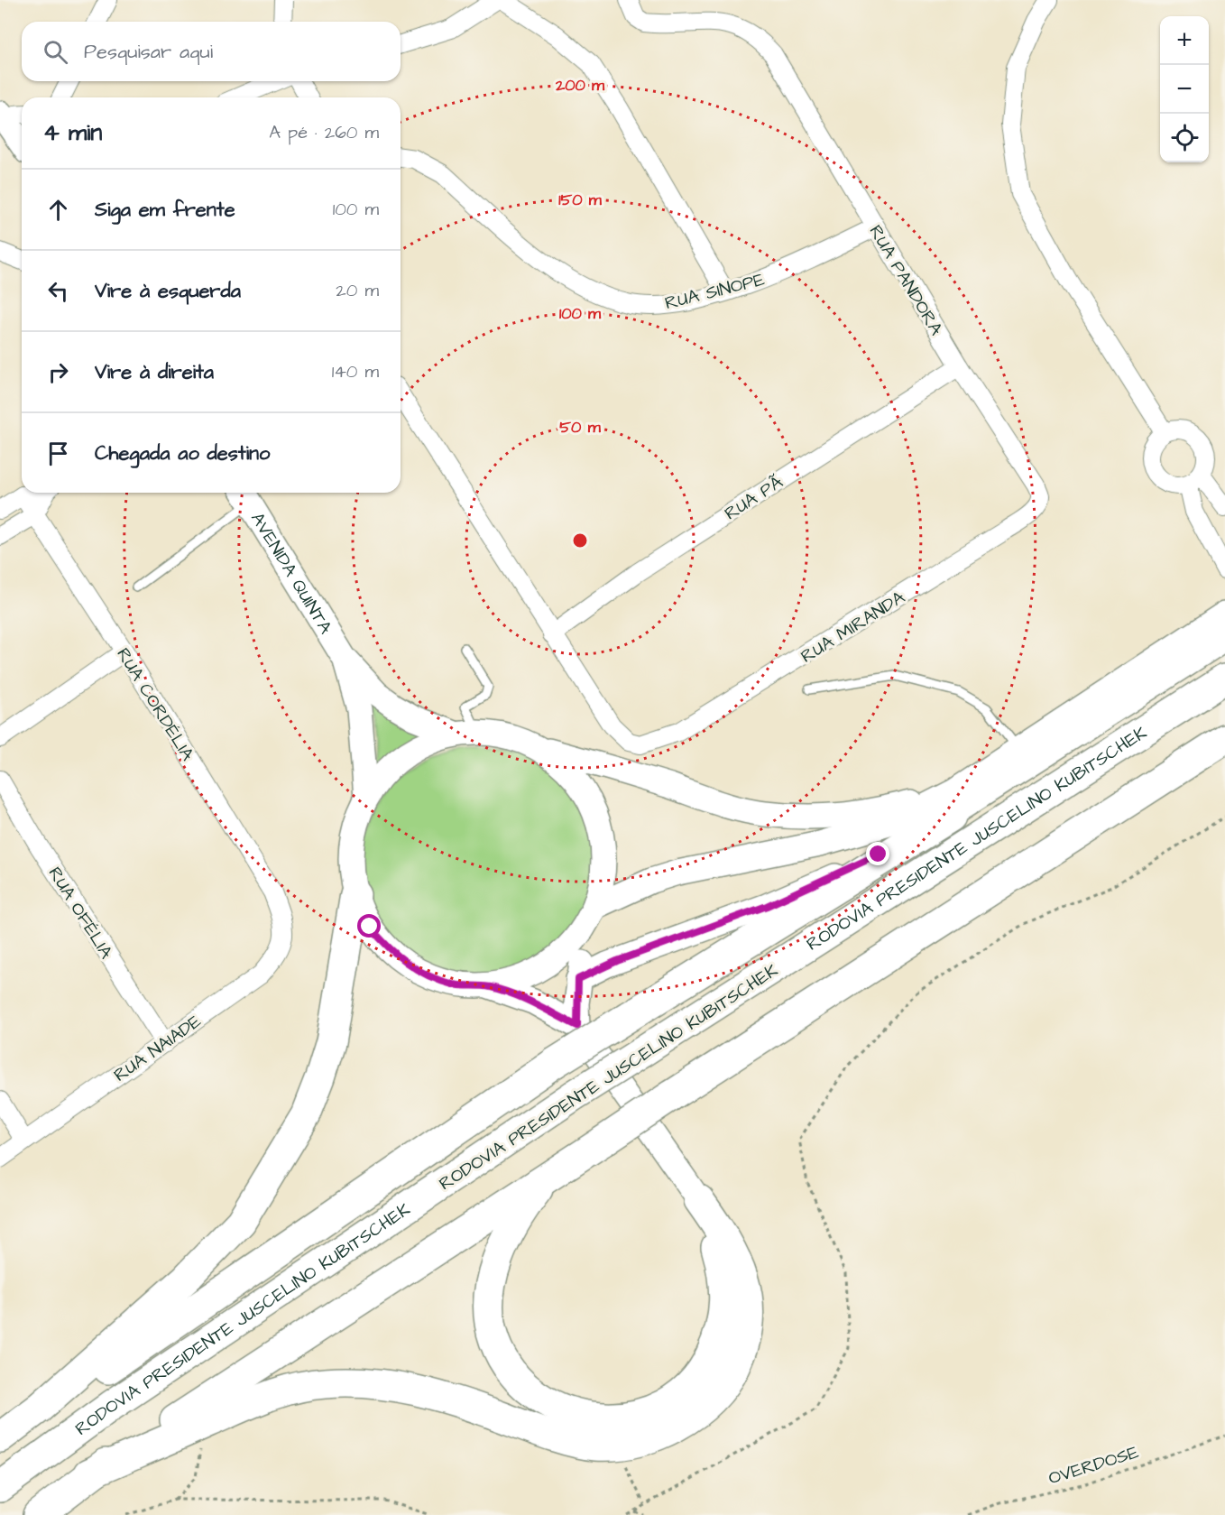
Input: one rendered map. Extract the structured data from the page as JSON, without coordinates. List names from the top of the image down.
{
  "streets": {
    "highway": ["RODOVIA PRESIDENTE JUSCELINO KUBITSCHEK"],
    "street": [
      "RUA PANDORA",
      "RUA SINOPE",
      "RUA PÃ",
      "AVENIDA QUINTA",
      "RUA MIRANDA",
      "RUA CORDÉLIA",
      "RUA OFÉLIA",
      "RUA NAIADE"
    ],
    "path": ["OVERDOSE"]
  },
  "crossings": [
    ["RUA PANDORA", "RUA SINOPE"],
    ["RUA PANDORA", "RUA PÃ"],
    ["RUA PANDORA", "RUA MIRANDA"],
    ["RUA PÃ", "RUA MIRANDA"],
    ["RUA CORDÉLIA", "RUA NAIADE"],
    ["RUA OFÉLIA", "RUA NAIADE"]
  ],
  "page": {
    "map_buttons": ["+", "−"],
    "search": "Pesquisar aqui",
    "heading": ["4 min", "A pé · 260 m"],
    "list": [
      ["Siga em frente", "100 m"],
      ["Vire à esquerda", "20 m"],
      ["Vire à direita", "140 m"],
      "Chegada ao destino"
    ]
  },
  "rings": [
    "200 m",
    "150 m",
    "100 m",
    "50 m"
  ]
}
